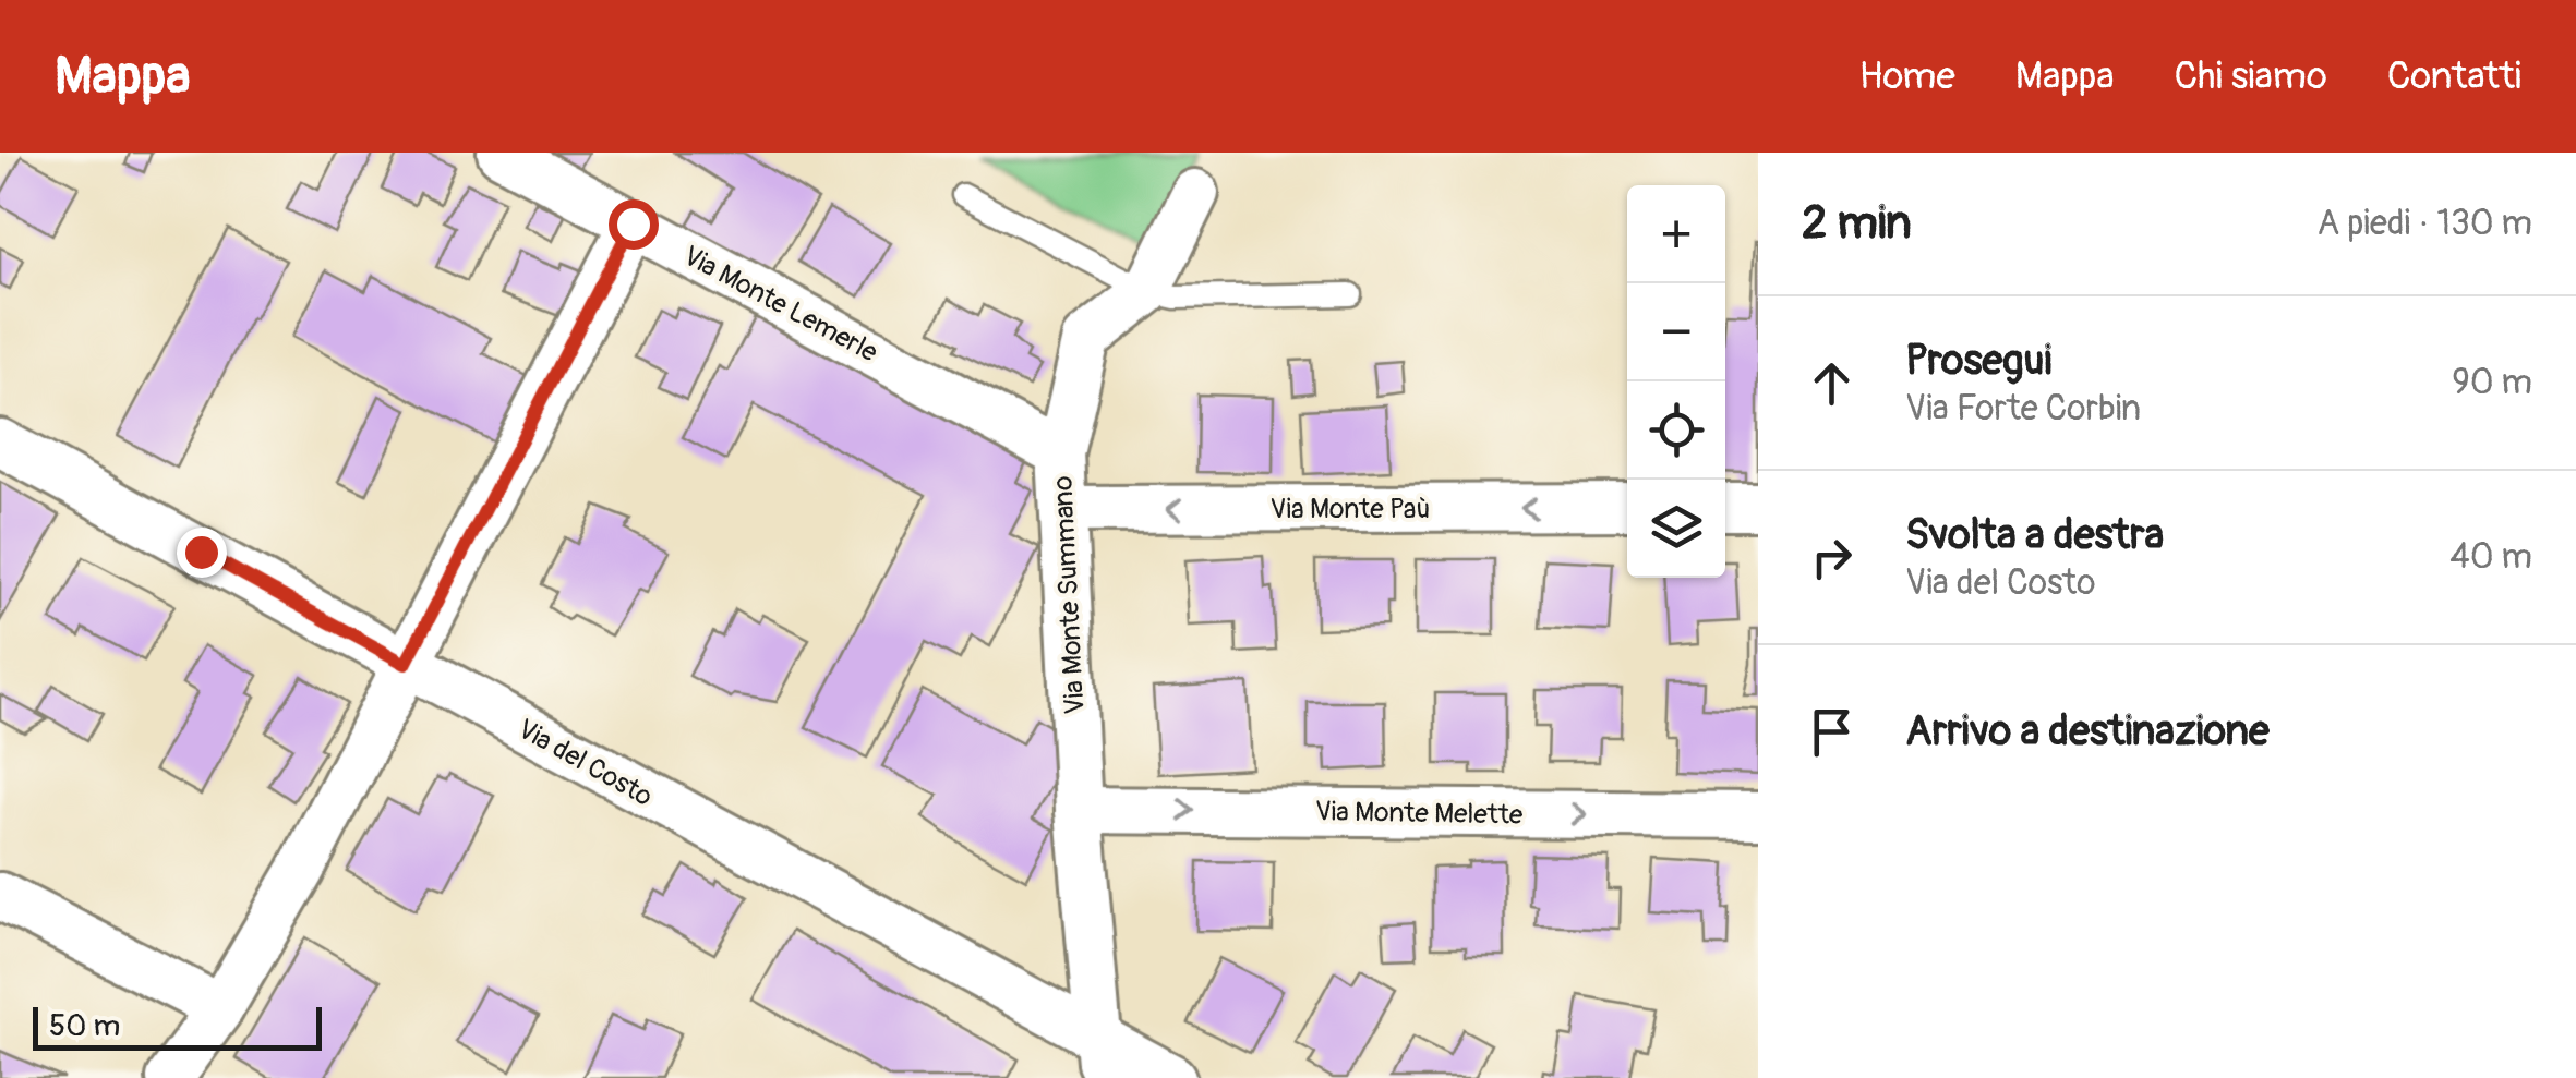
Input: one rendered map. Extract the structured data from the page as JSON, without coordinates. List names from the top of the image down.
{
  "streets": {
    "street": [
      "Via Monte Lemerle",
      "Via Monte Paù",
      "Via Monte Summano",
      "Via del Costo",
      "Via Monte Melette"
    ]
  },
  "crossings": [
    ["Via Monte Lemerle", "Via Monte Summano"],
    ["Via Monte Paù", "Via Monte Summano"],
    ["Via Monte Summano", "Via del Costo"],
    ["Via Monte Summano", "Via Monte Melette"]
  ],
  "one_way": ["Via Monte Paù", "Via Monte Melette"],
  "scale_bar": "50 m",
  "page": {
    "header": "Mappa",
    "nav": [
      "Home",
      "Mappa",
      "Chi siamo",
      "Contatti"
    ],
    "heading": ["2 min", "A piedi · 130 m"],
    "map_buttons": ["+", "−"],
    "list": [
      ["Prosegui", "Via Forte Corbin", "90 m"],
      ["Svolta a destra", "Via del Costo", "40 m"],
      "Arrivo a destinazione"
    ],
    "scale": "50 m"
  }
}
